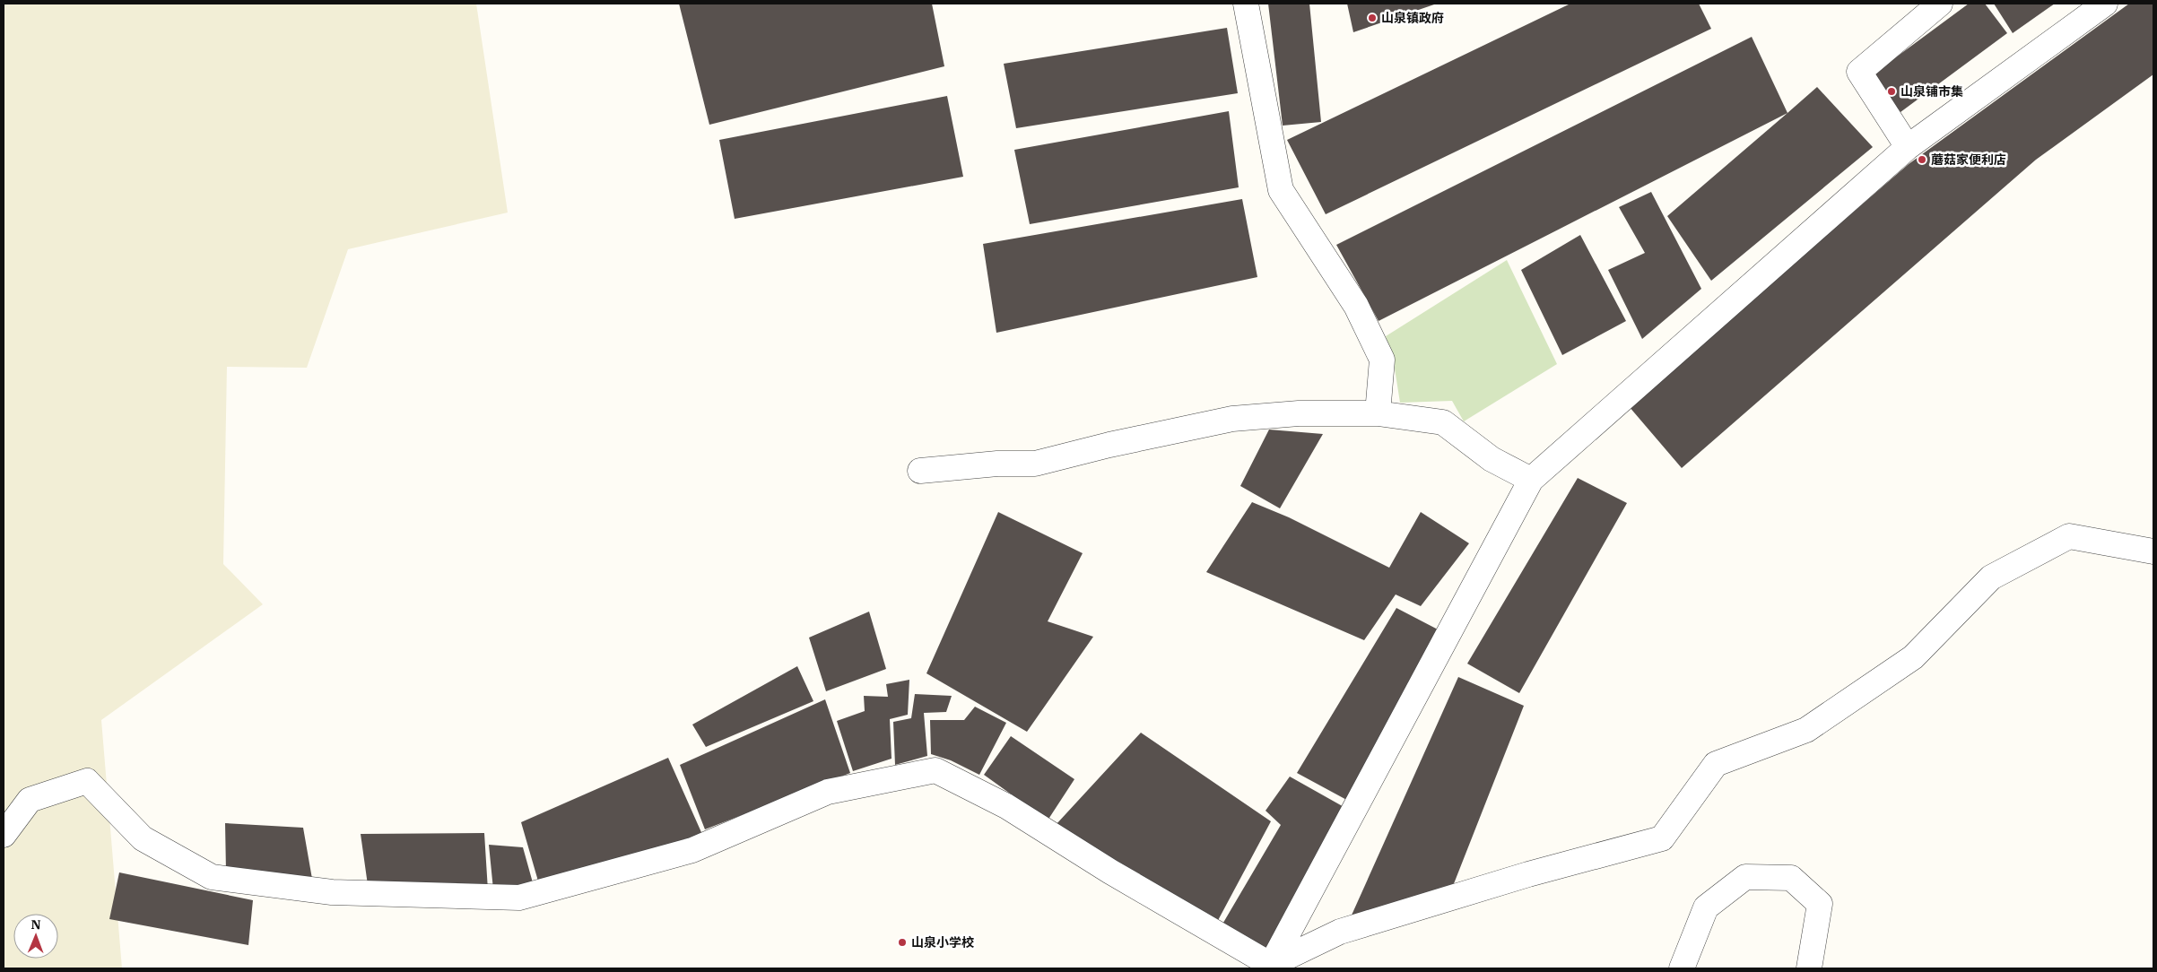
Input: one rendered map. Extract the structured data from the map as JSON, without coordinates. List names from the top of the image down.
{
  "places": [
    "山泉镇政府",
    "山泉铺市集",
    "蘑菇家便利店",
    "山泉小学校"
  ],
  "north": "top"
}
